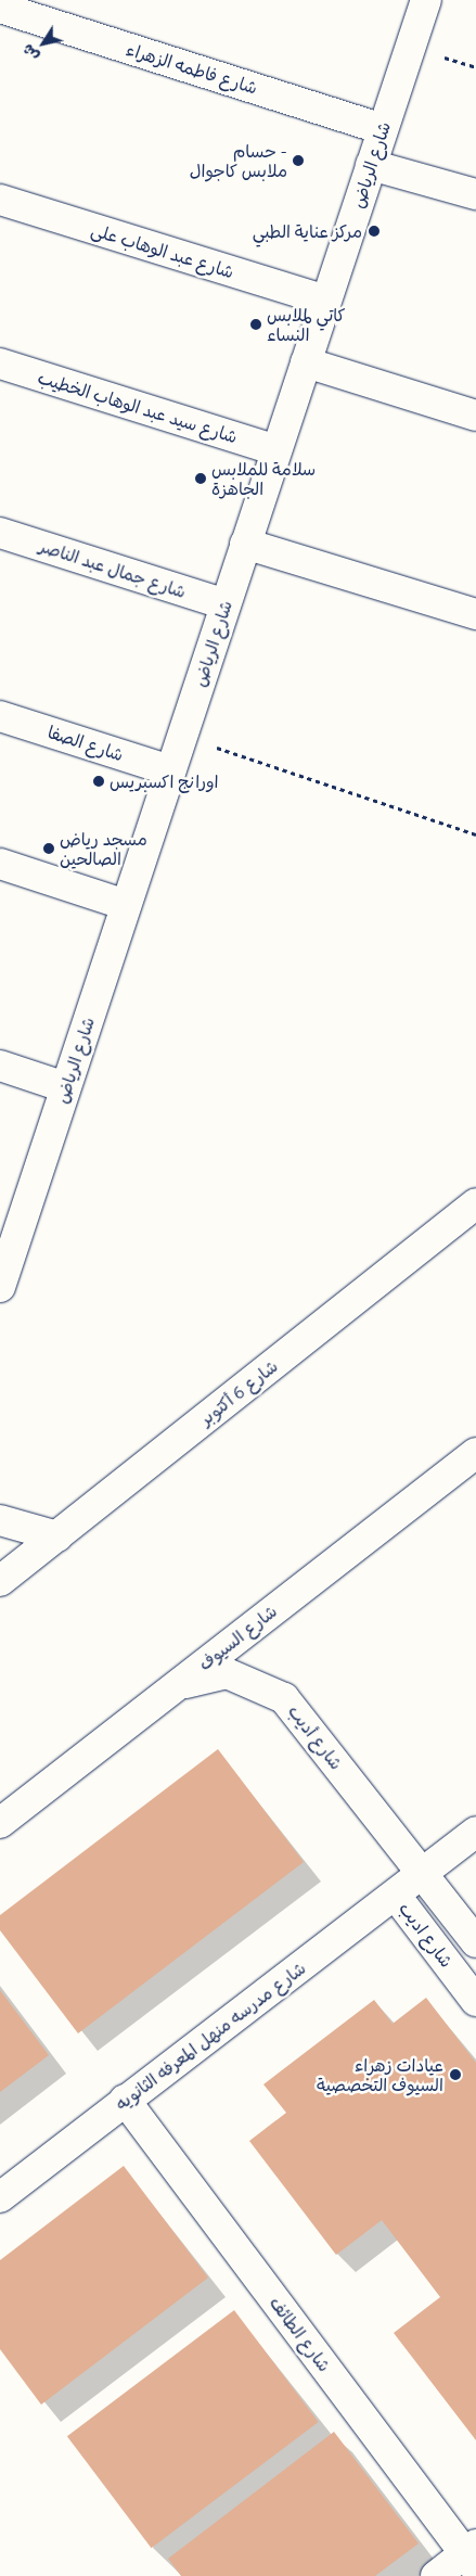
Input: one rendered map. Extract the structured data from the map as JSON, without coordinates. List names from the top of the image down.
{
  "streets": {
    "street": [
      "شارع فاطمه الزهراء",
      "شارع الرياض",
      "شارع عبد الوهاب على",
      "شارع سيد عبد الوهاب الخطيب",
      "شارع جمال عبد الناصر",
      "شارع الصفا",
      "شارع 6 أكتوبر",
      "شارع السيوف",
      "شارع أديب",
      "شارع اديب",
      "شارع مدرسه منهل المعرفه الثانويه",
      "شارع الطائف"
    ]
  },
  "crossings": [
    ["شارع فاطمه الزهراء", "شارع الرياض"],
    ["شارع الرياض", "شارع عبد الوهاب على"],
    ["شارع الرياض", "شارع سيد عبد الوهاب الخطيب"],
    ["شارع الرياض", "شارع جمال عبد الناصر"],
    ["شارع الرياض", "شارع الصفا"],
    ["شارع السيوف", "شارع أديب"],
    ["شارع أديب", "شارع اديب"],
    ["شارع أديب", "شارع مدرسه منهل المعرفه الثانويه"],
    ["شارع اديب", "شارع مدرسه منهل المعرفه الثانويه"],
    ["شارع مدرسه منهل المعرفه الثانويه", "شارع الطائف"]
  ],
  "places": [
    "حسام - ملابس كاجوال",
    "مركز عناية الطبي",
    "كاتي لملابس النساء",
    "سلامة للملابس الجاهزة",
    "اورانج اكسبريس",
    "مسجد رياض الصالحين",
    "عيادات زهراء السيوف التخصصية"
  ],
  "north": "bottom left"
}
